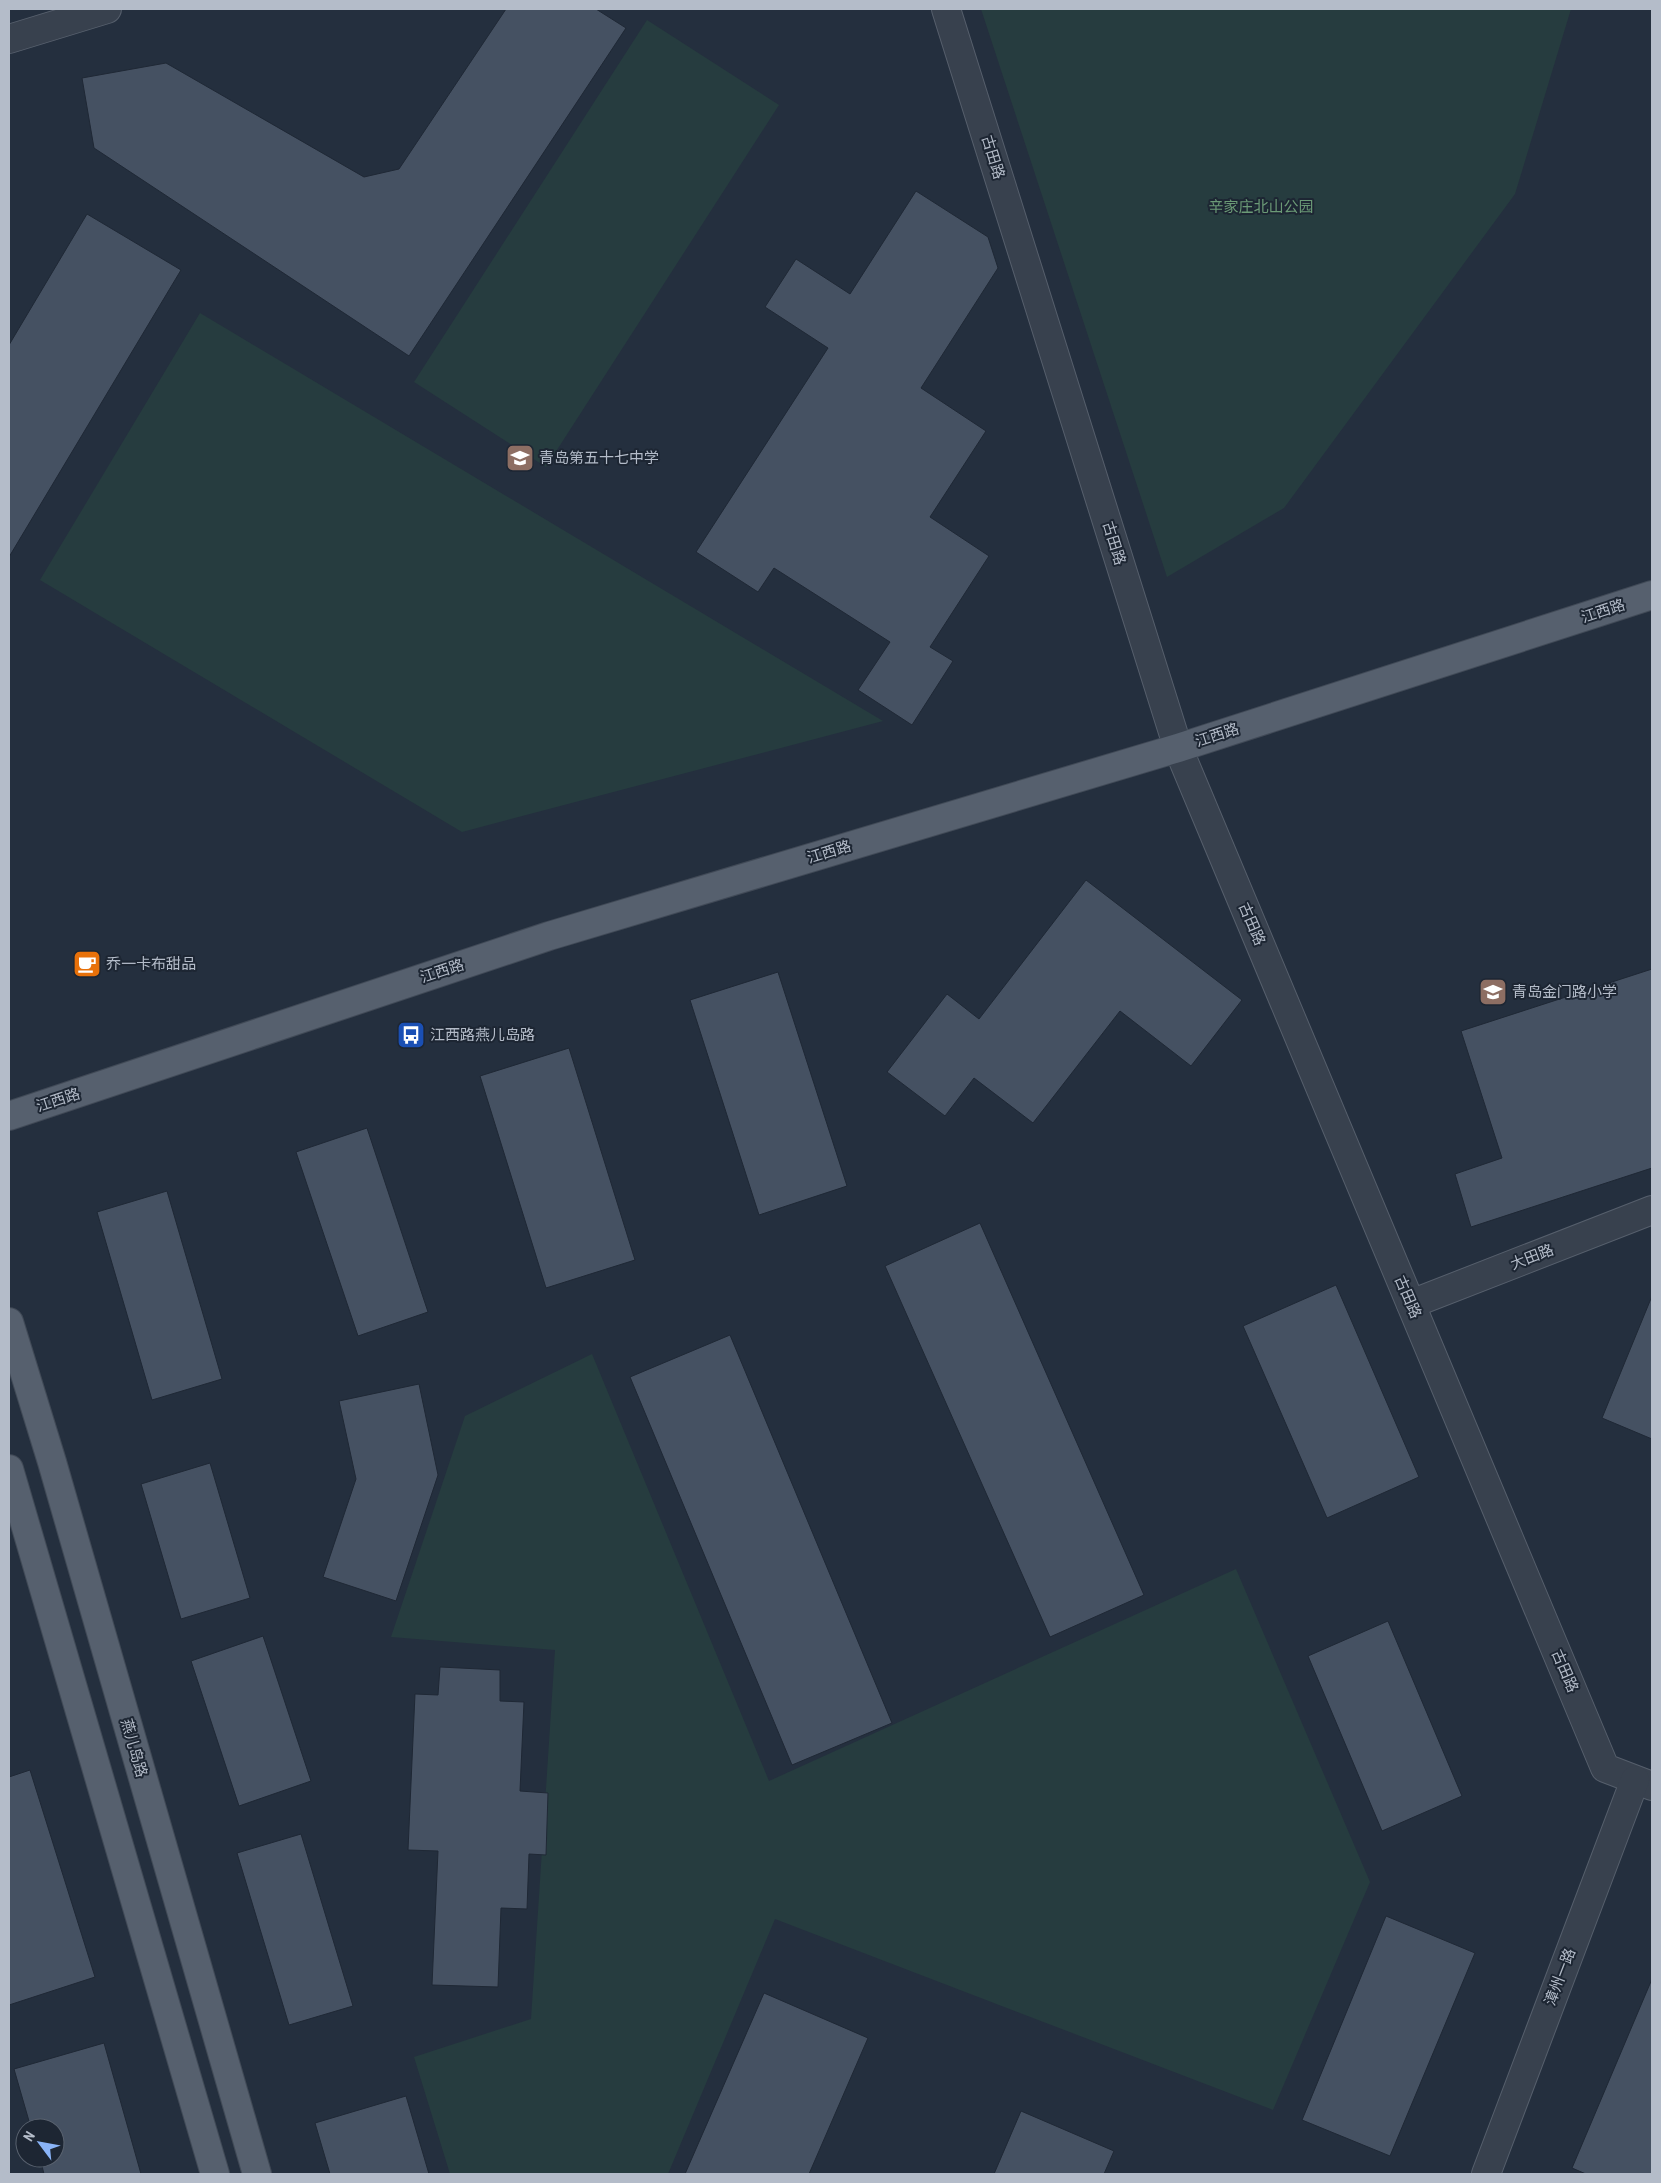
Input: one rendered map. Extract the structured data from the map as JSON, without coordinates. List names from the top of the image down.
{
  "streets": {
    "main road": ["江西路", "燕儿岛路"],
    "street": ["古田路", "大田路", "漳州一路"]
  },
  "crossings": [
    ["古田路", "江西路"],
    ["古田路", "大田路"],
    ["古田路", "漳州一路"]
  ],
  "parks": ["辛家庄北山公园"],
  "places": {
    "school or university": ["青岛第五十七中学", "青岛金门路小学"],
    "cafe": ["乔一卡布甜品"],
    "bus stop": ["江西路燕儿岛路"]
  },
  "north": "top left"
}
